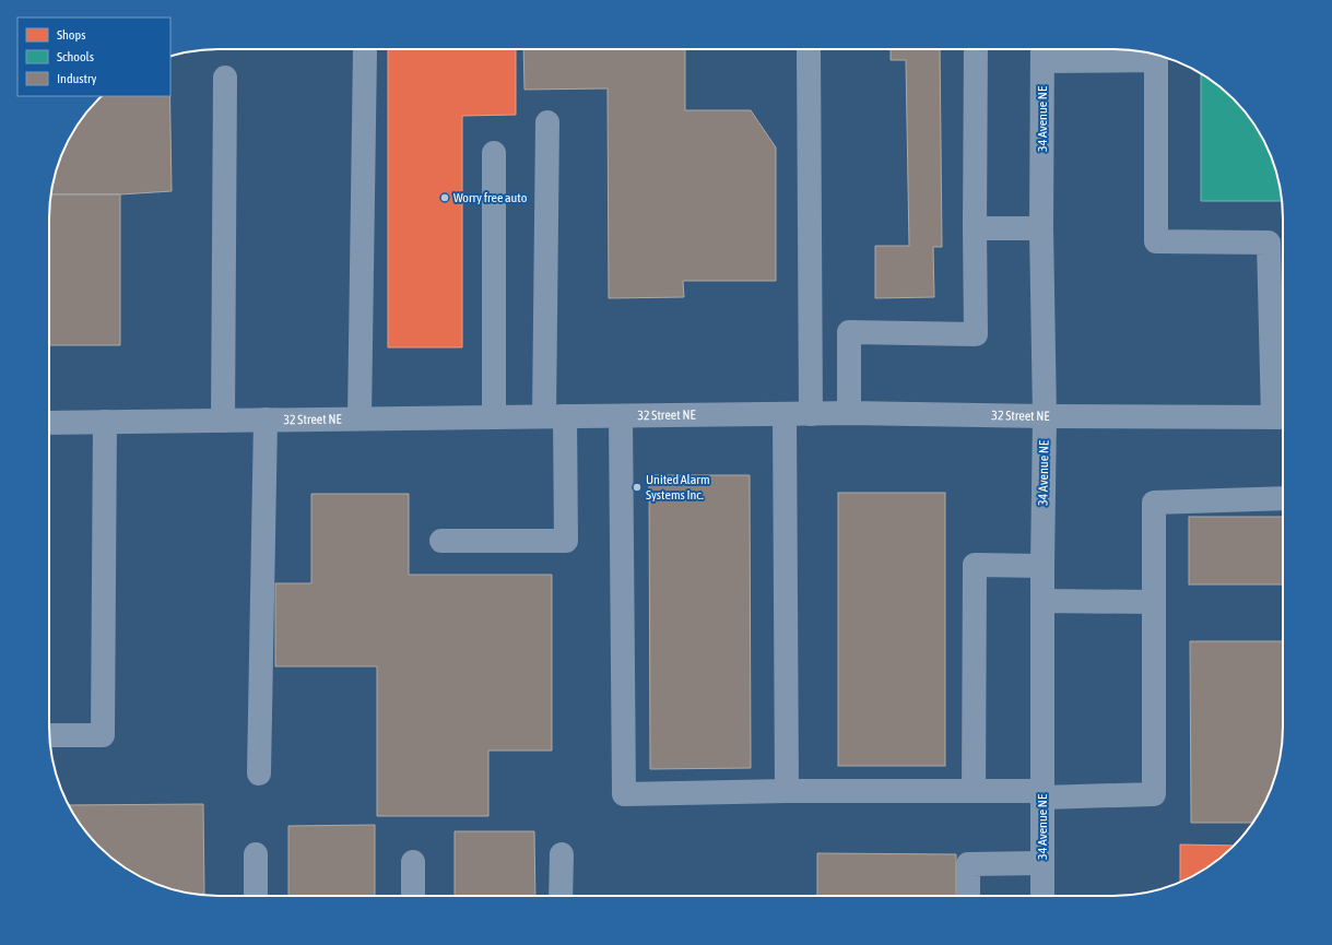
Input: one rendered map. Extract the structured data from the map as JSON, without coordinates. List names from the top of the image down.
{
  "streets": {
    "street": ["34 Avenue NE", "32 Street NE"]
  },
  "crossings": [
    ["34 Avenue NE", "32 Street NE"]
  ],
  "places": ["Worry free auto", "United Alarm Systems Inc."],
  "legend": ["Shops", "Schools", "Industry"]
}
